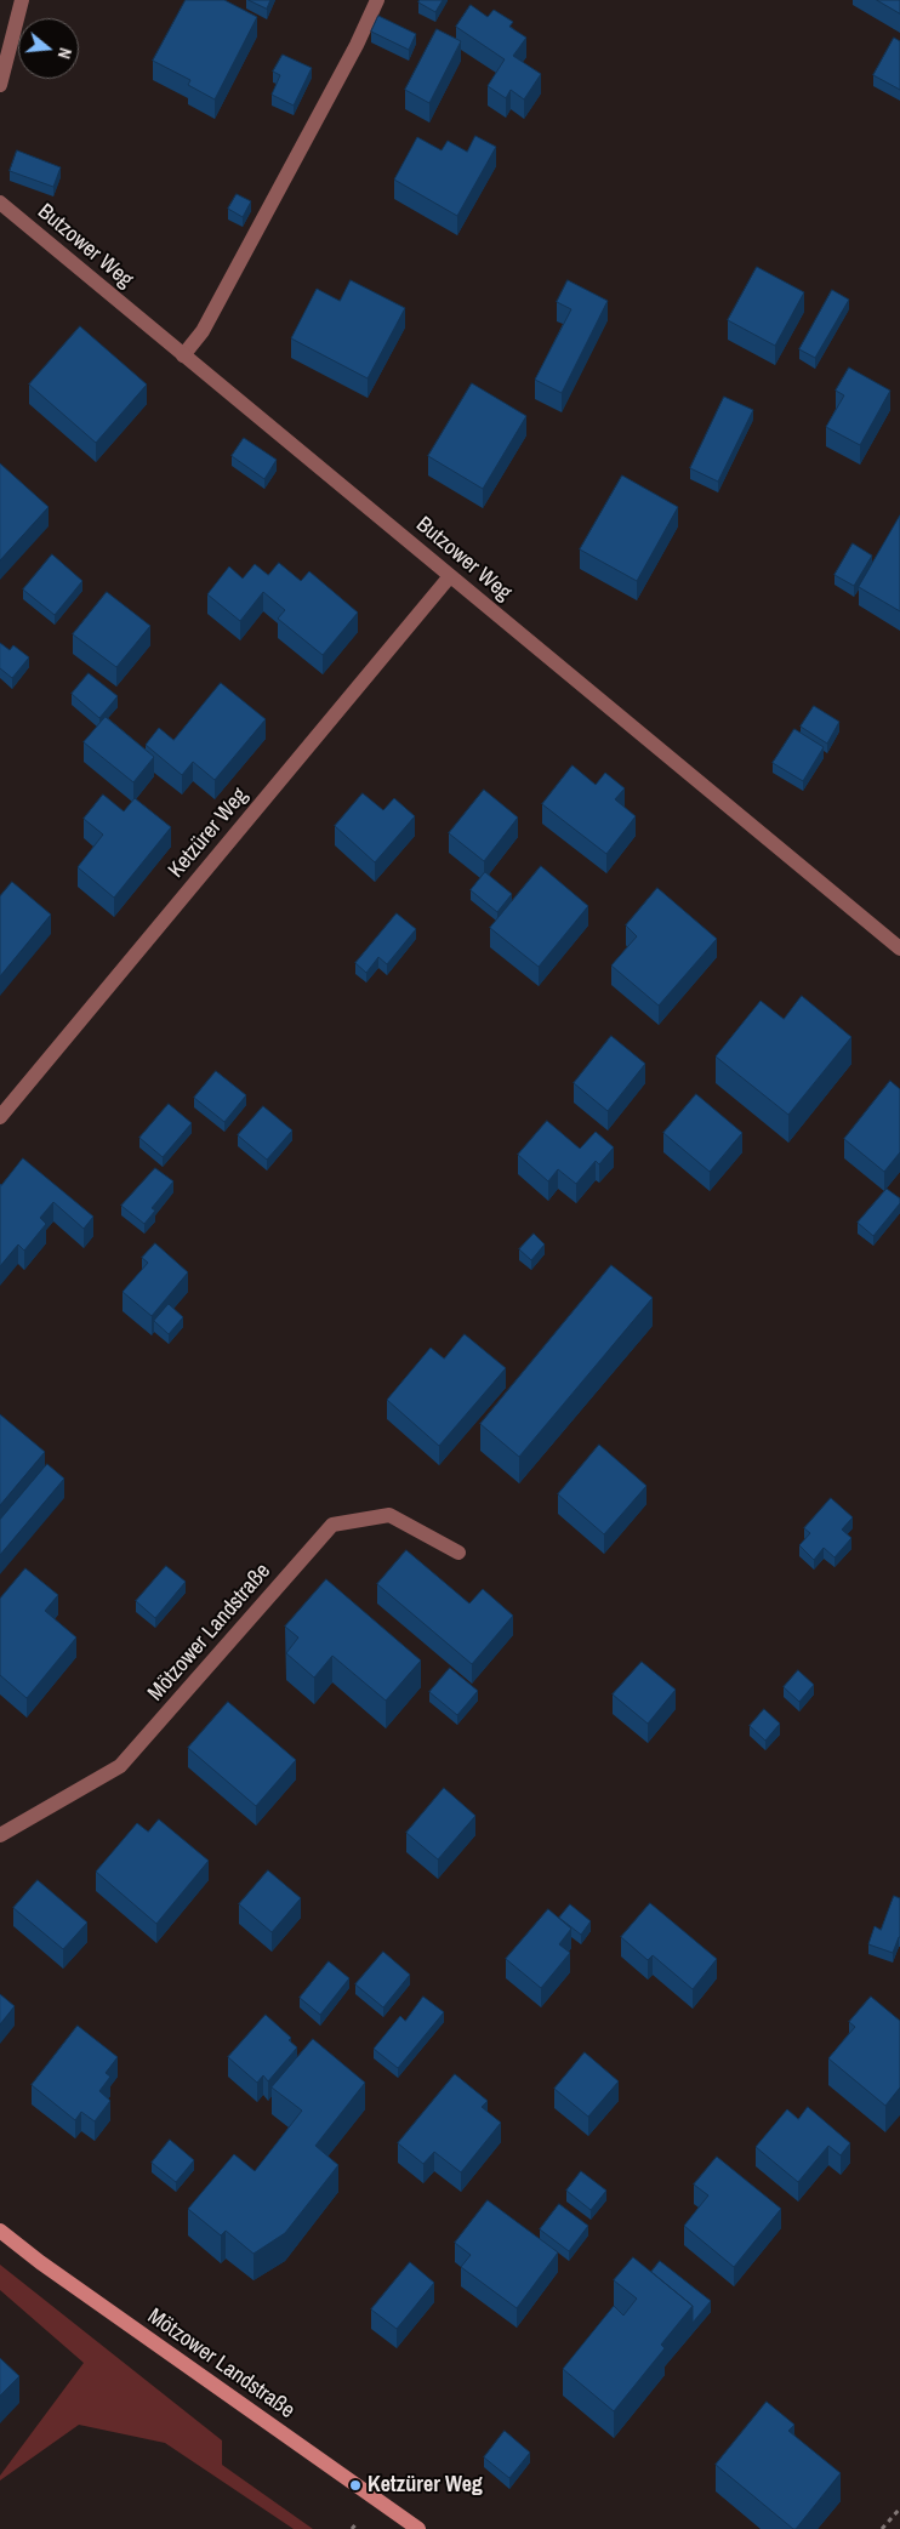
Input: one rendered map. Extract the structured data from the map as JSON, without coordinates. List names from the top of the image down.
{
  "streets": {
    "main road": ["Mötzower Landstraße"],
    "street": ["Butzower Weg", "Ketzürer Weg"]
  },
  "crossings": [
    ["Butzower Weg", "Ketzürer Weg"]
  ],
  "places": ["Ketzürer Weg"],
  "north": "right"
}
